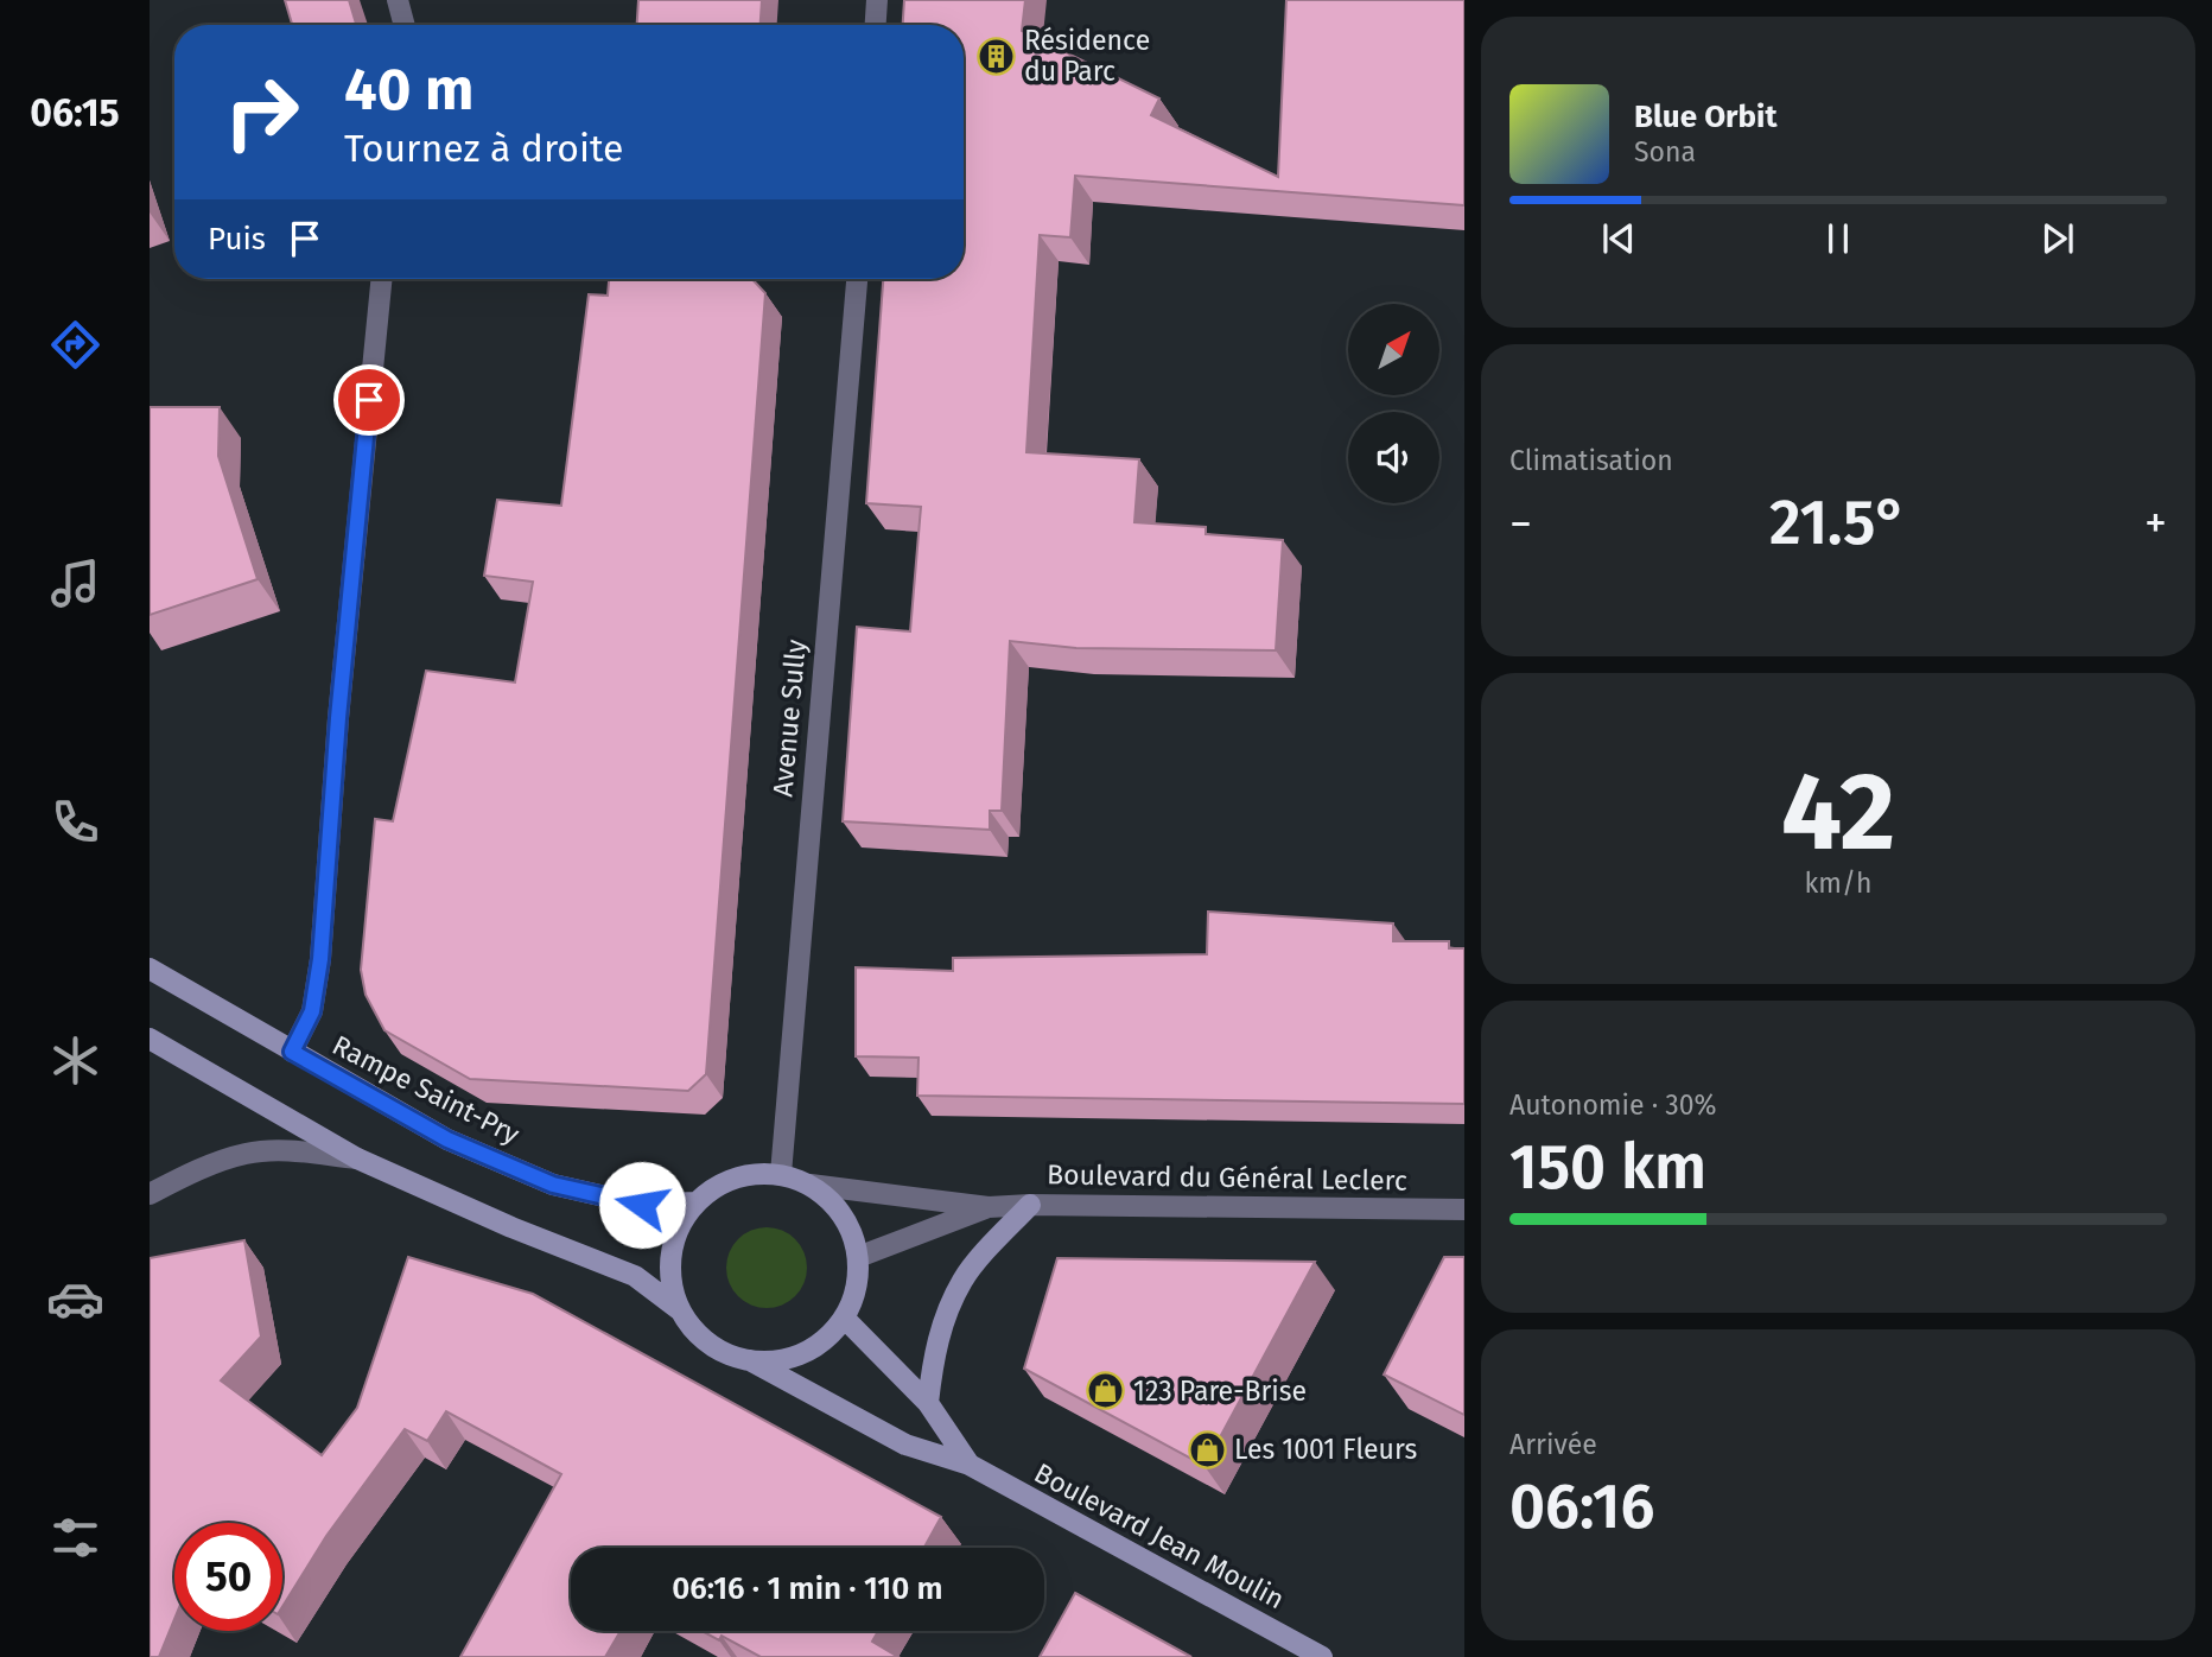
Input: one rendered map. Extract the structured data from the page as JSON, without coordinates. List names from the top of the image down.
{
  "streets": {
    "main road": ["Rampe Saint-Pry", "Boulevard Jean Moulin"],
    "street": ["Avenue Sully", "Boulevard du Général Leclerc"]
  },
  "crossings": [
    ["Avenue Sully", "Rampe Saint-Pry"],
    ["Avenue Sully", "Boulevard du Général Leclerc"],
    ["Avenue Sully", "Boulevard Jean Moulin"],
    ["Rampe Saint-Pry", "Boulevard du Général Leclerc"],
    ["Rampe Saint-Pry", "Boulevard Jean Moulin"],
    ["Boulevard du Général Leclerc", "Boulevard Jean Moulin"]
  ],
  "places": {
    "building": ["Résidence du Parc"],
    "shop": ["123 Pare-Brise", "Les 1001 Fleurs"]
  },
  "north": "top right",
  "page": {
    "tabs": "06:15",
    "turn": ["40 m", "Tournez à droite"],
    "song": ["Blue Orbit", "Sona"],
    "then": "Puis",
    "tile": [
      "Climatisation",
      ["42", "km/h"],
      ["Autonomie · 30%", "150 km"],
      ["Arrivée", "06:16"]
    ],
    "heat": ["−", "21.5°", "+"],
    "limit": "50",
    "trip": "06:16 · 1 min · 110 m"
  }
}
